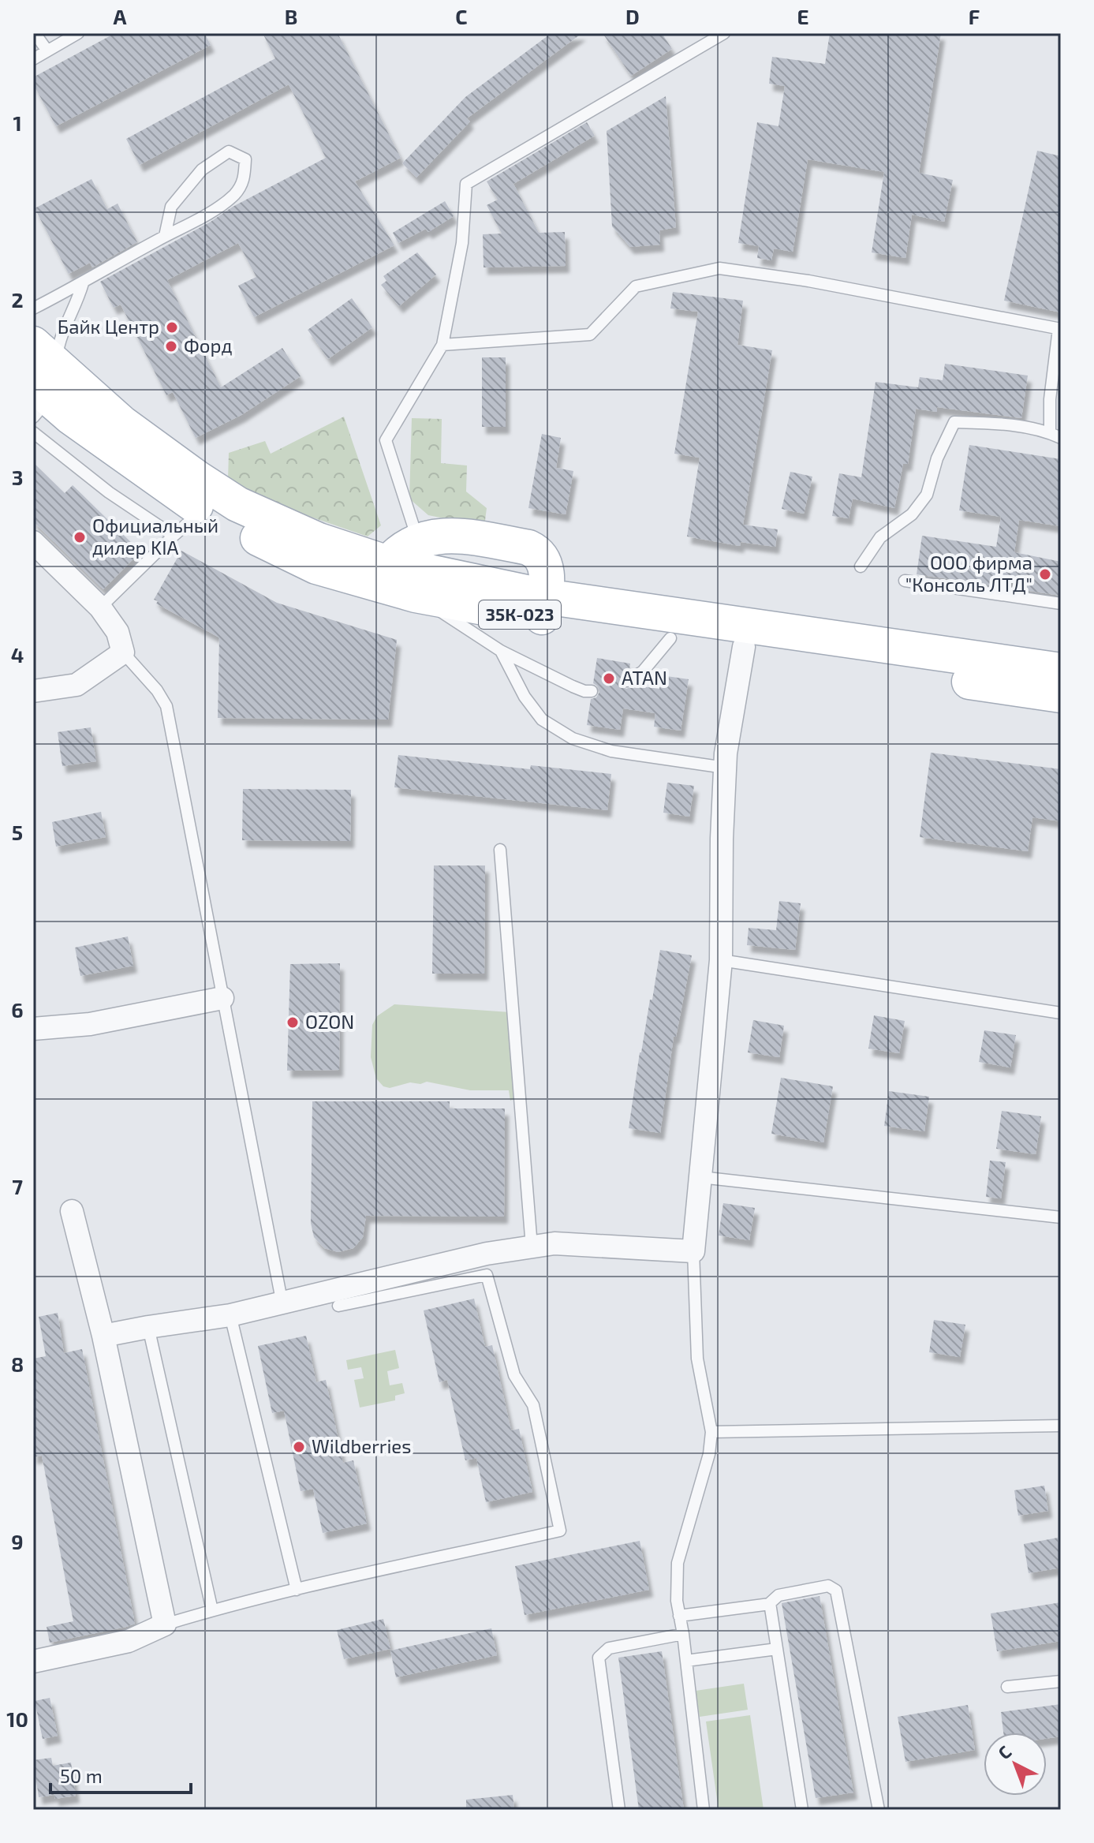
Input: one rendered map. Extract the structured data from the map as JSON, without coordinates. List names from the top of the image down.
{
  "streets": {
    "main road": ["35К-023"]
  },
  "places": [
    "Байк Центр",
    "Форд",
    "Официальный дилер KIA",
    "ООО фирма \"Консоль ЛТД\"",
    "ATAN",
    "OZON",
    "Wildberries"
  ],
  "scale_bar": "50 m",
  "north": "top left",
  "grid": {
    "columns": [
      "A",
      "B",
      "C",
      "D",
      "E",
      "F"
    ],
    "rows": [
      "1",
      "2",
      "3",
      "4",
      "5",
      "6",
      "7",
      "8",
      "9",
      "10"
    ]
  }
}
